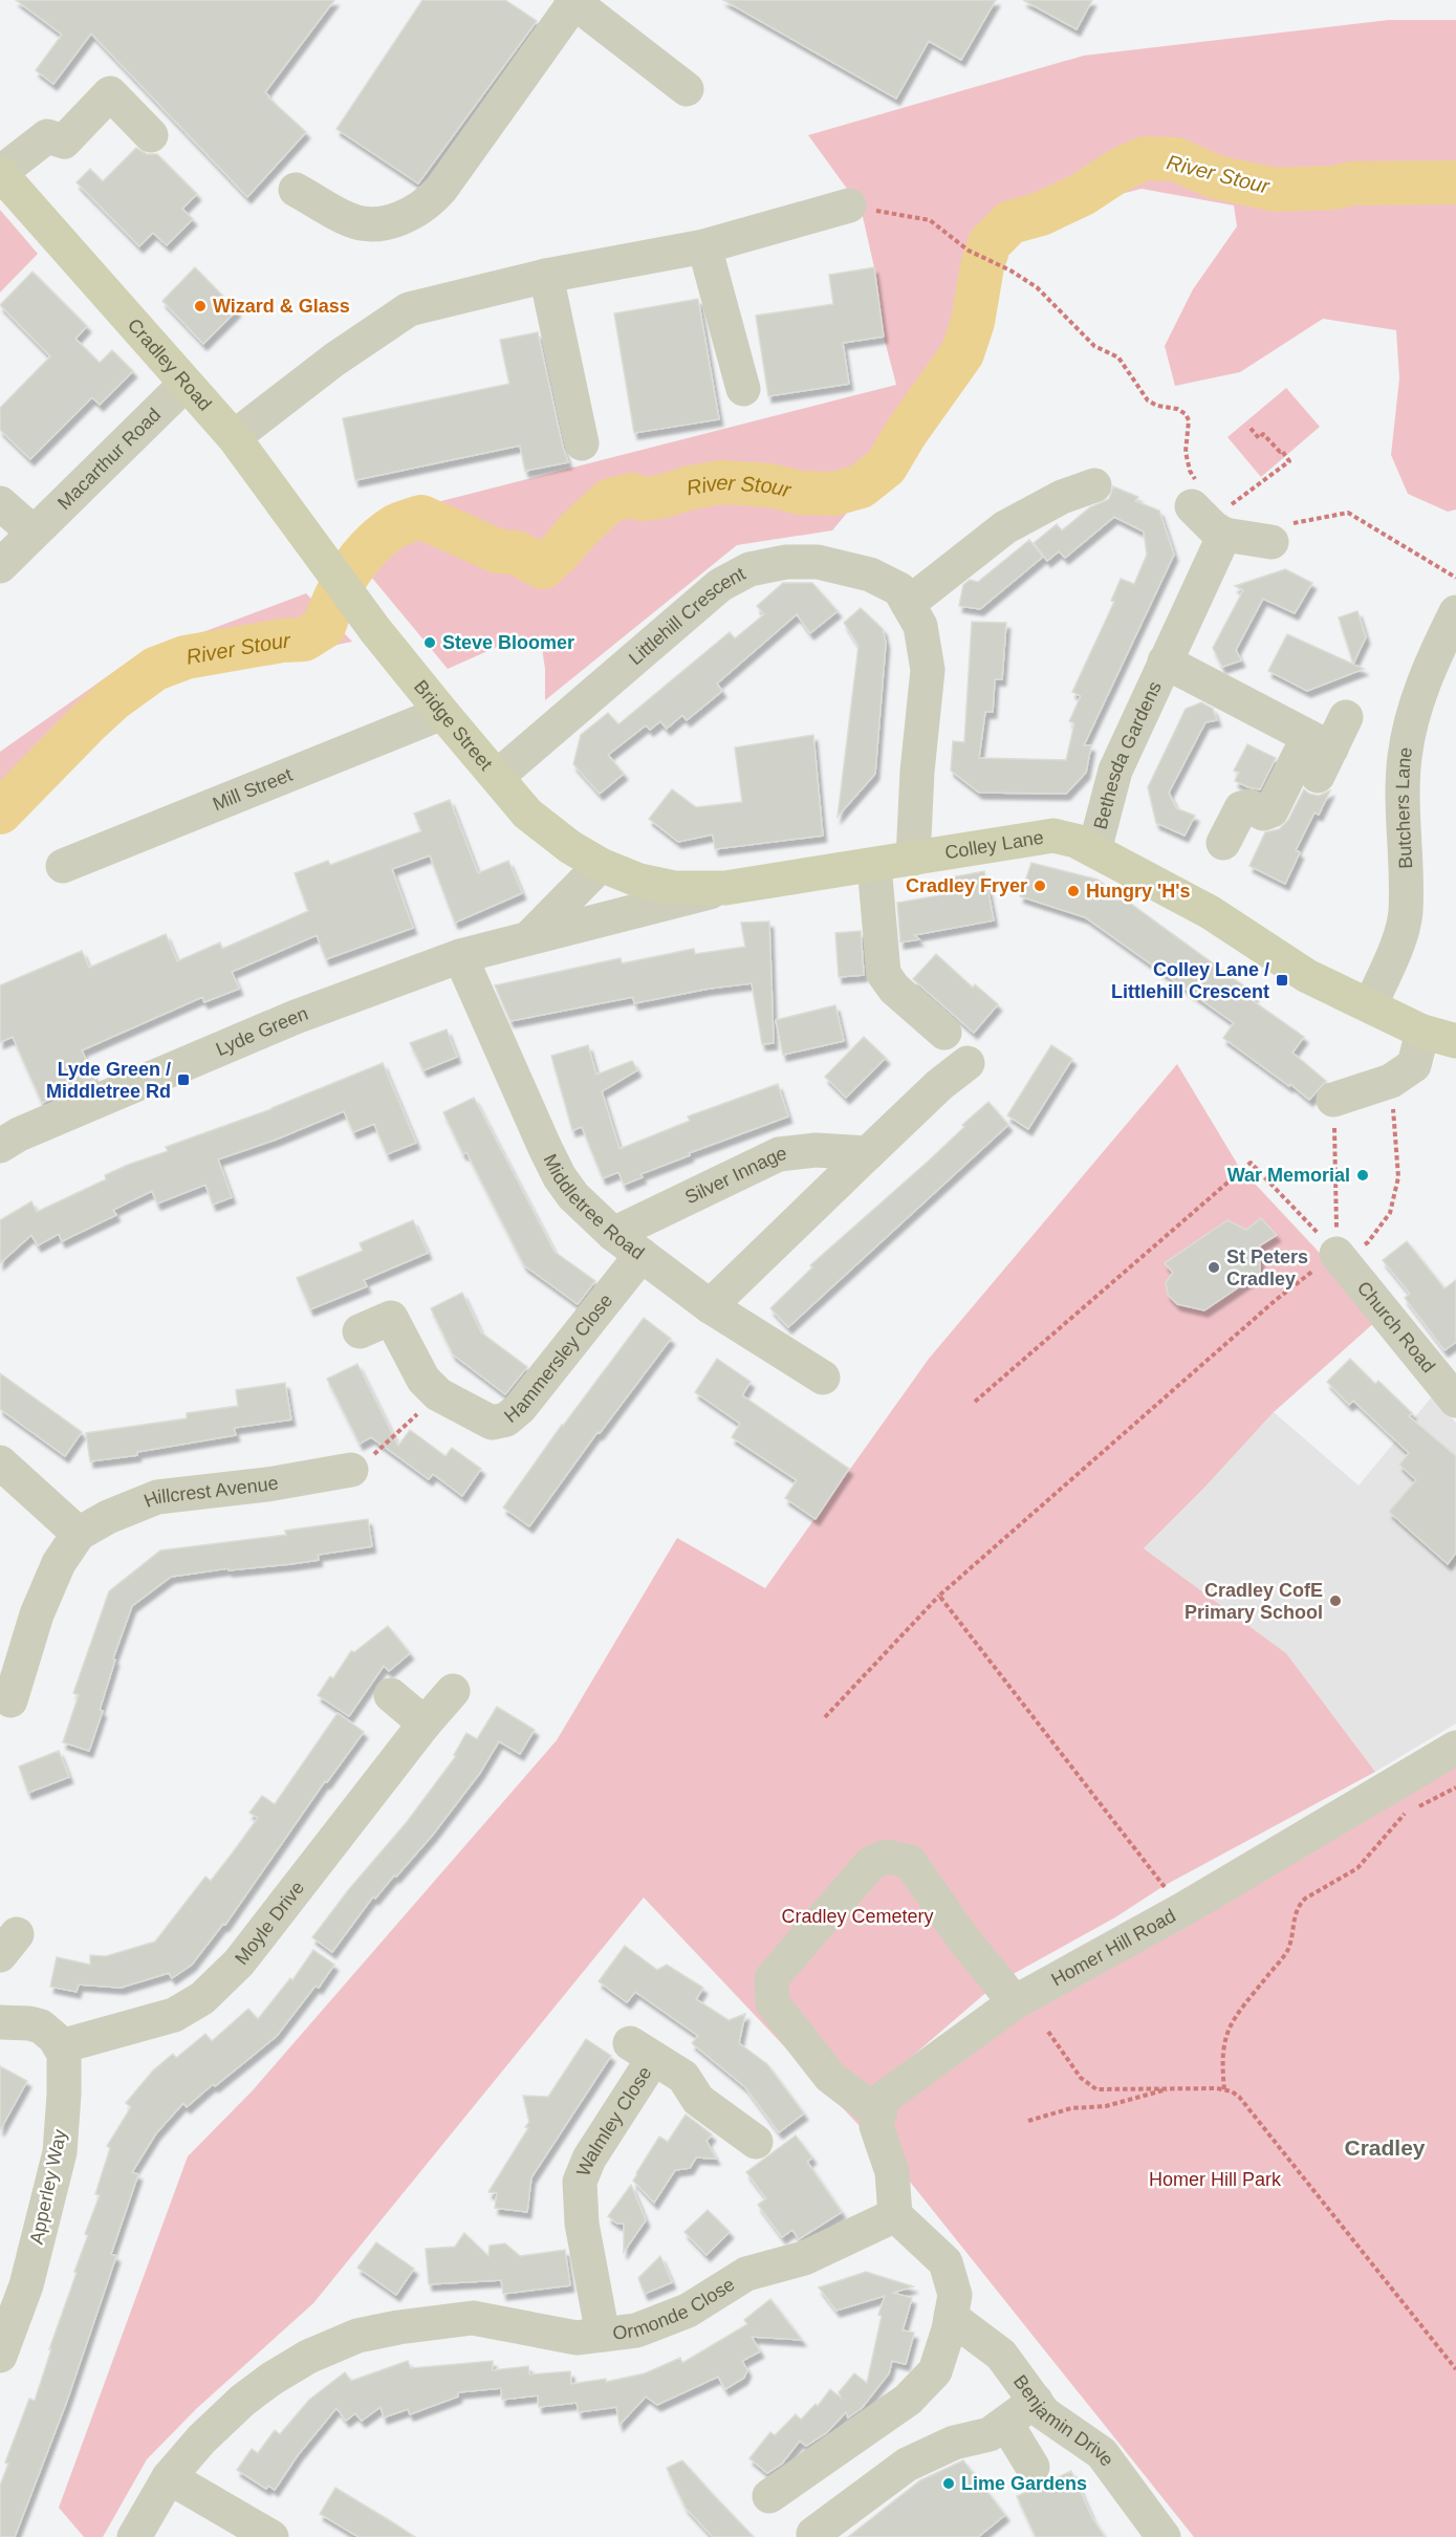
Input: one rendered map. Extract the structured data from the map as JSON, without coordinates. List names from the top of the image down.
{
  "streets": {
    "main road": ["Cradley Road", "Bridge Street", "Colley Lane"],
    "street": [
      "Macarthur Road",
      "Littlehill Crescent",
      "Bethesda Gardens",
      "Mill Street",
      "Butchers Lane",
      "Lyde Green",
      "Silver Innage",
      "Middletree Road",
      "Church Road",
      "Hammersley Close",
      "Hillcrest Avenue",
      "Moyle Drive",
      "Homer Hill Road",
      "Walmley Close",
      "Apperley Way",
      "Ormonde Close",
      "Benjamin Drive"
    ]
  },
  "crossings": [
    ["Cradley Road", "Macarthur Road"],
    ["Cradley Road", "Bridge Street"],
    ["Littlehill Crescent", "Bridge Street"],
    ["Littlehill Crescent", "Colley Lane"],
    ["Bridge Street", "Mill Street"],
    ["Bridge Street", "Colley Lane"],
    ["Bridge Street", "Lyde Green"],
    ["Bethesda Gardens", "Colley Lane"],
    ["Butchers Lane", "Colley Lane"],
    ["Colley Lane", "Lyde Green"],
    ["Lyde Green", "Middletree Road"],
    ["Silver Innage", "Middletree Road"],
    ["Middletree Road", "Hammersley Close"],
    ["Moyle Drive", "Apperley Way"],
    ["Walmley Close", "Ormonde Close"]
  ],
  "districts": ["Cradley"],
  "water": ["River Stour"],
  "parks": ["Cradley Cemetery", "Homer Hill Park"],
  "places": {
    "other": [
      "Wizard & Glass",
      "Steve Bloomer",
      "Cradley Fryer",
      "Hungry 'H's",
      "War Memorial",
      "St Peters Cradley",
      "Cradley CofE Primary School",
      "Lime Gardens"
    ],
    "transit": ["Colley Lane / Littlehill Crescent", "Lyde Green / Middletree Rd"]
  }
}
